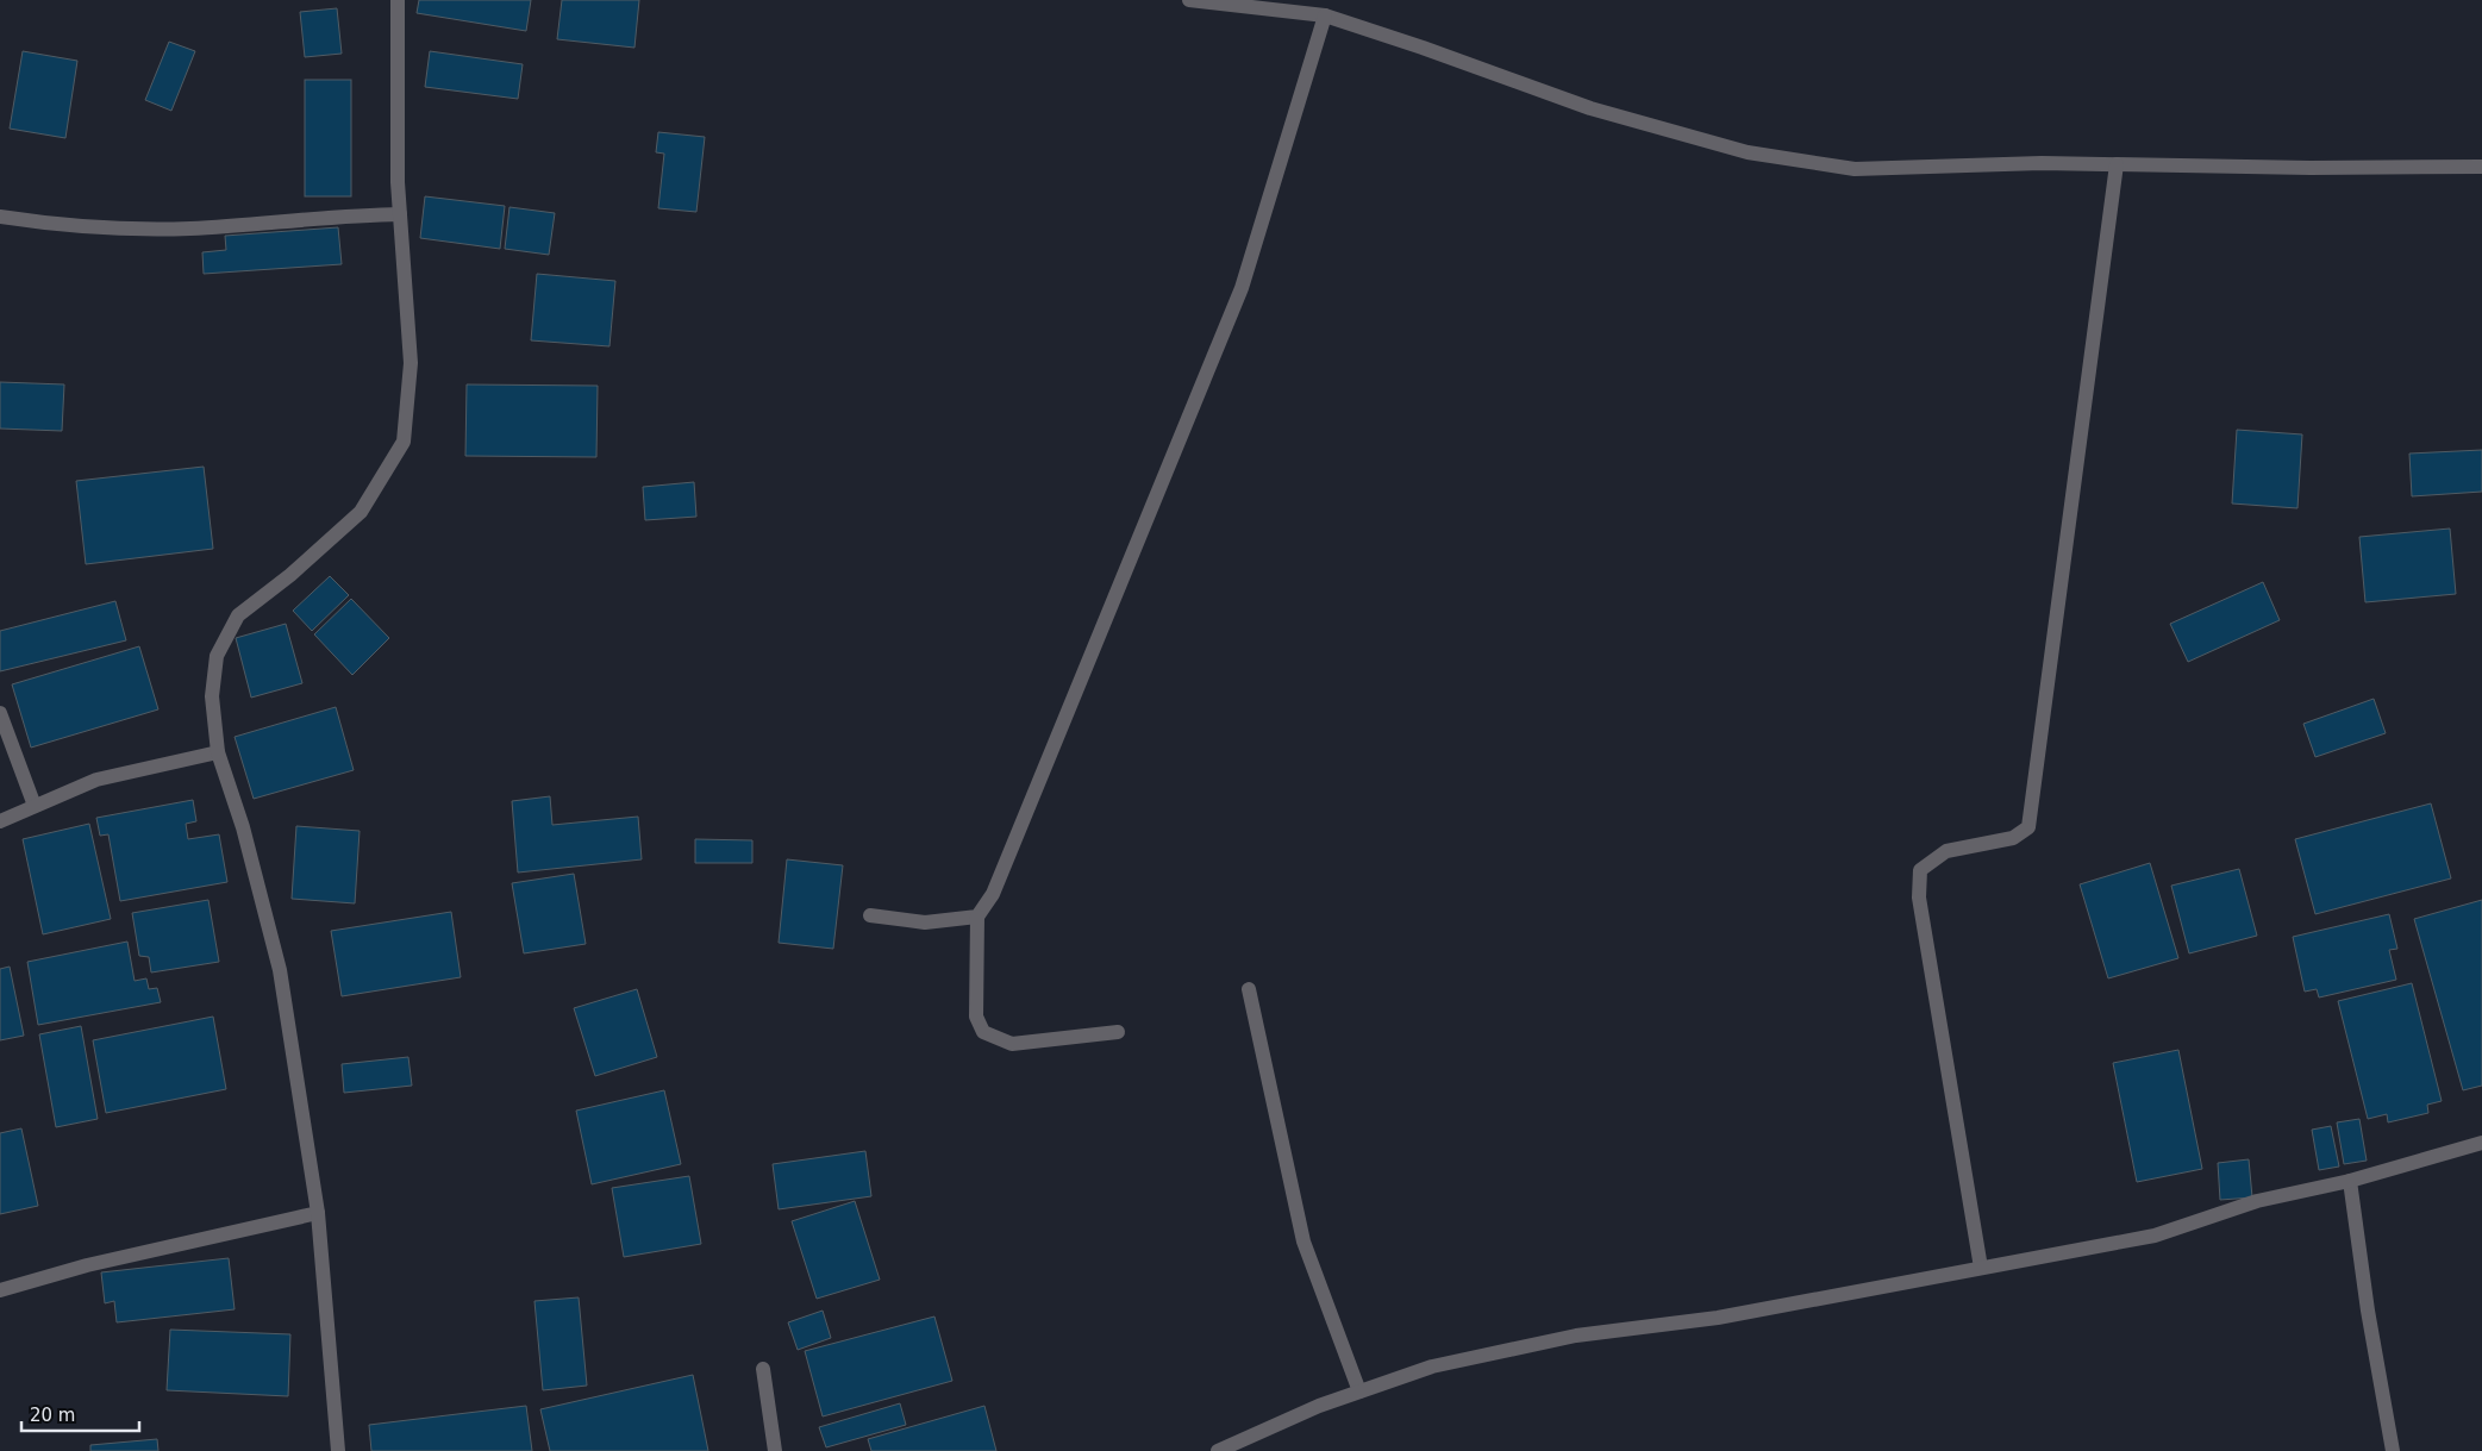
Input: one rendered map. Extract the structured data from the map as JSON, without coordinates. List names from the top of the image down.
{
  "scale_bar": "20 m"
}
